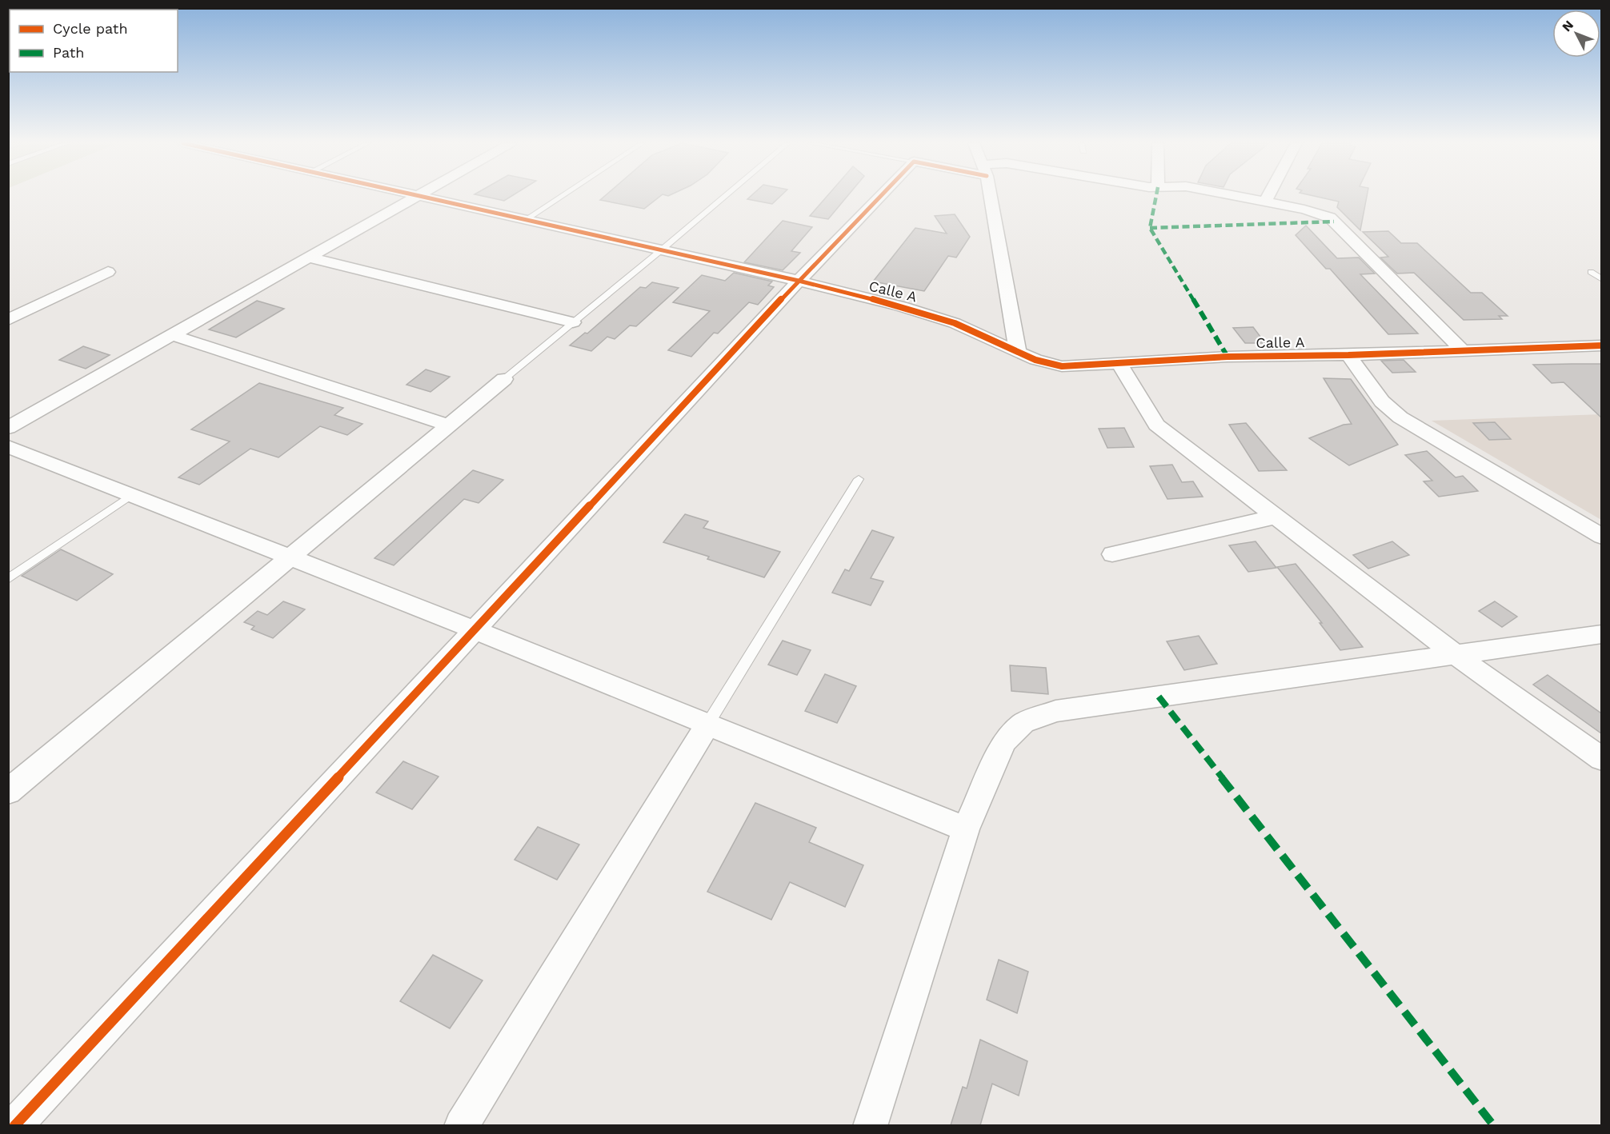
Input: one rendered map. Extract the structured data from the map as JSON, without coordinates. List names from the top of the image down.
{
  "streets": {
    "street": ["Calle A"]
  },
  "legend": ["Cycle path", "Path"],
  "north": "top left"
}
